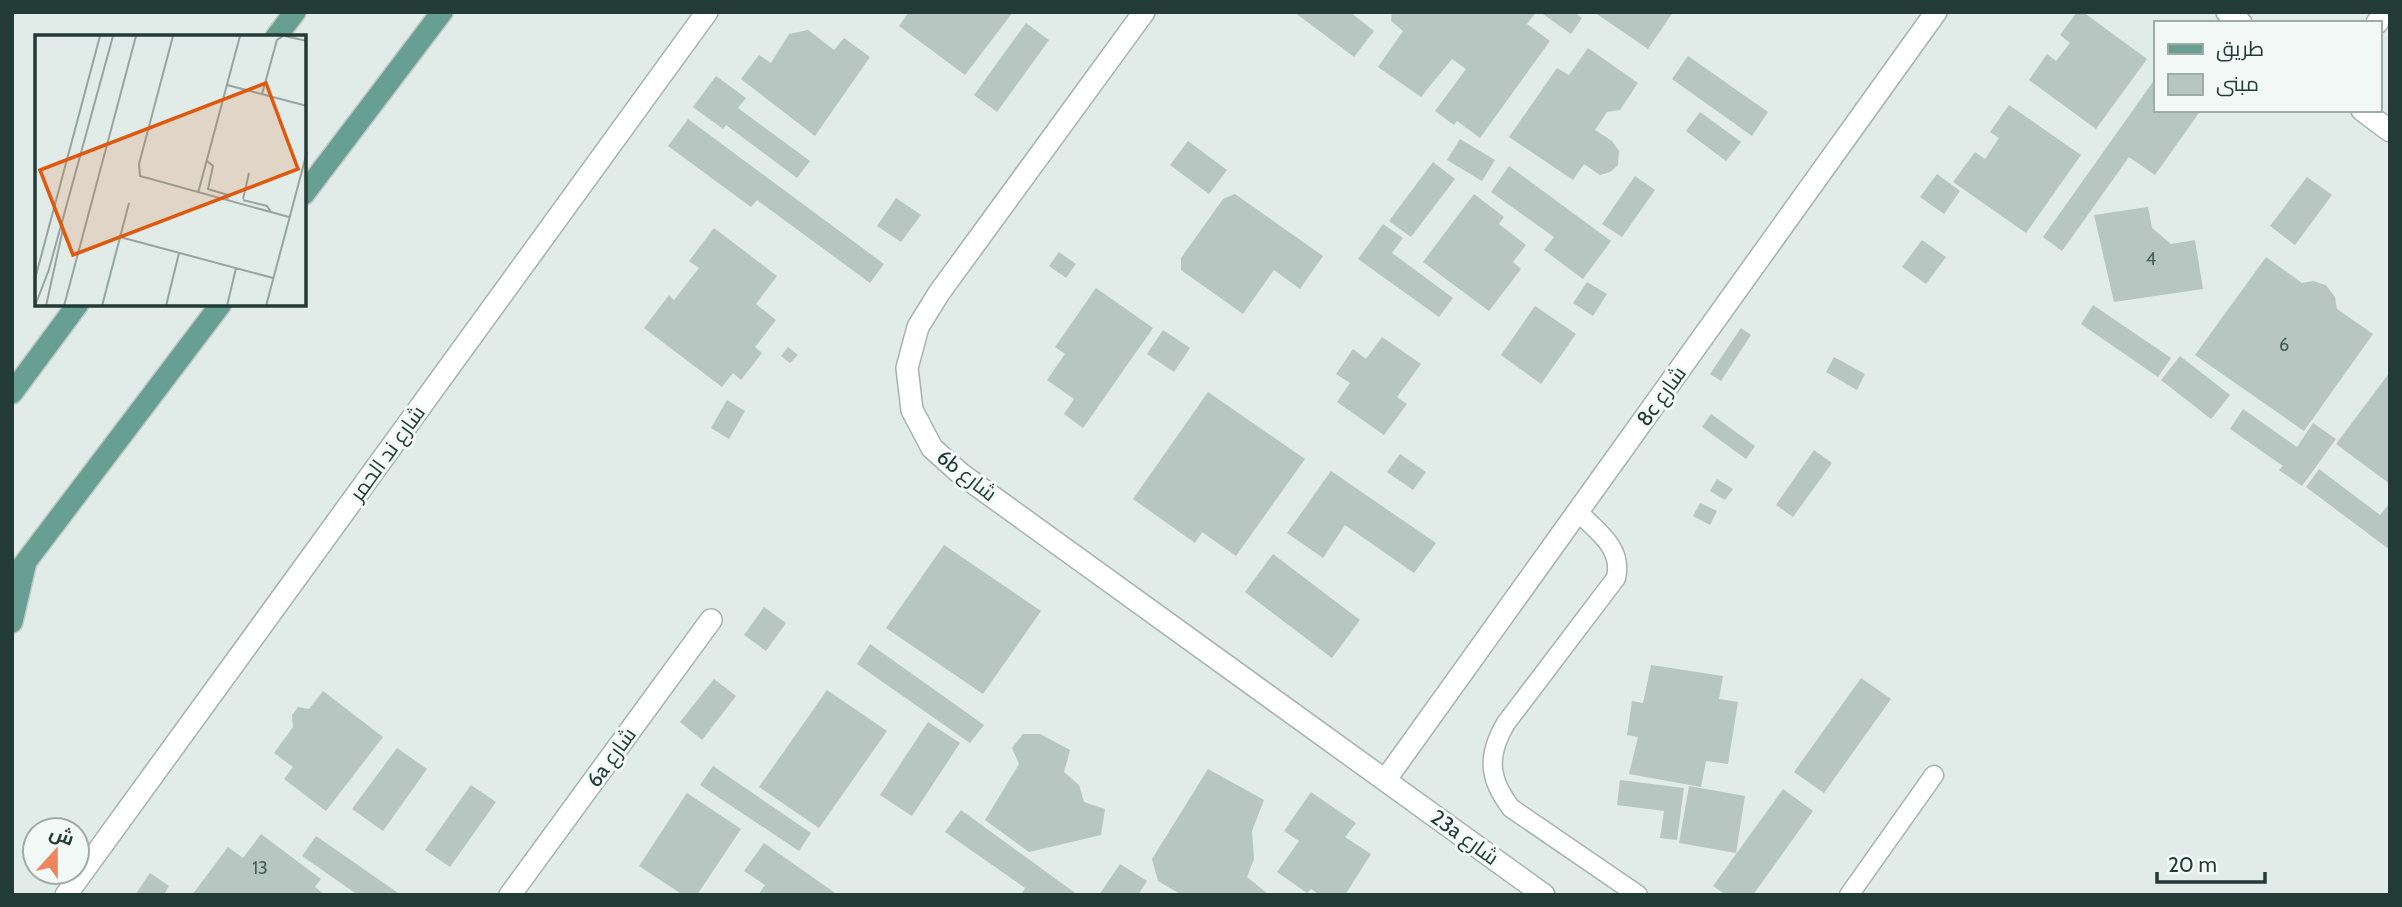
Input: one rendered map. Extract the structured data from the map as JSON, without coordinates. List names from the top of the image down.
{
  "streets": {
    "street": [
      "8c شارع",
      "شارع ند الحمر",
      "6b شارع",
      "6a شارع",
      "23a شارع"
    ]
  },
  "crossings": [
    ["8c شارع", "6b شارع"],
    ["8c شارع", "23a شارع"],
    ["6b شارع", "23a شارع"]
  ],
  "house_numbers": ["4", "6", "13"],
  "legend": ["طريق", "مبنى"],
  "scale_bar": "20 m",
  "north": "top"
}
